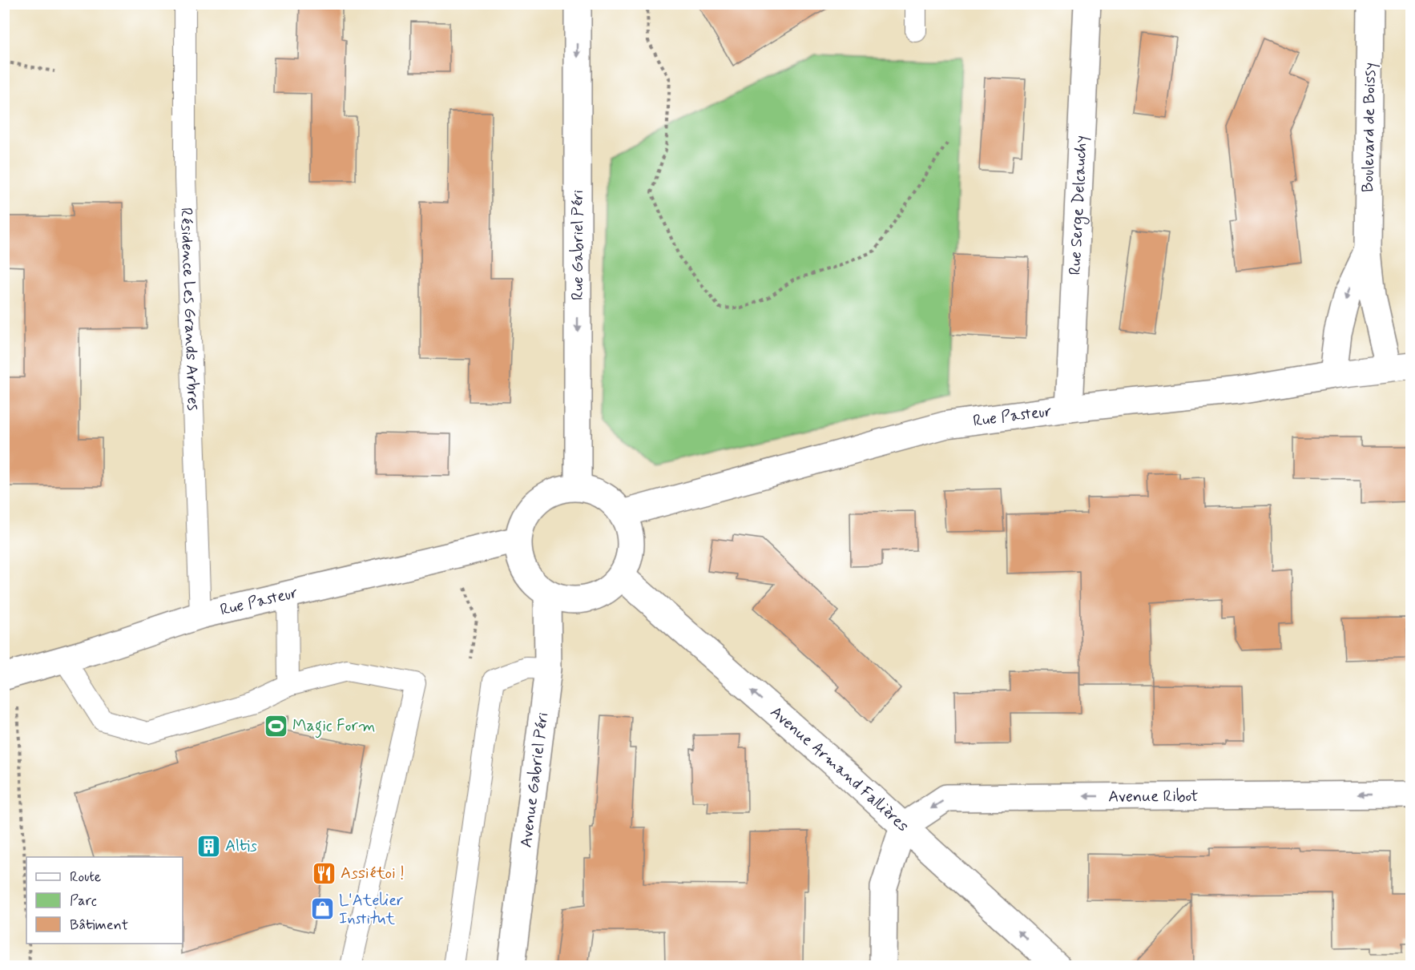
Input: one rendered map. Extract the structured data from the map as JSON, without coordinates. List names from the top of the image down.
{
  "streets": {
    "street": [
      "Boulevard de Boissy",
      "Rue Serge Delcauchy",
      "Rue Gabriel Péri",
      "Rue Pasteur",
      "Avenue Armand Fallières",
      "Avenue Gabriel Péri",
      "Avenue Ribot"
    ],
    "lane": ["Résidence Les Grands Arbres"]
  },
  "crossings": [
    ["Boulevard de Boissy", "Rue Pasteur"],
    ["Rue Serge Delcauchy", "Rue Pasteur"],
    ["Rue Gabriel Péri", "Rue Pasteur"],
    ["Rue Gabriel Péri", "Avenue Armand Fallières"],
    ["Rue Gabriel Péri", "Avenue Gabriel Péri"],
    ["Résidence Les Grands Arbres", "Rue Pasteur"],
    ["Rue Pasteur", "Avenue Armand Fallières"],
    ["Rue Pasteur", "Avenue Gabriel Péri"],
    ["Avenue Armand Fallières", "Avenue Gabriel Péri"],
    ["Avenue Armand Fallières", "Avenue Ribot"]
  ],
  "one_way": ["Rue Gabriel Péri", "Avenue Armand Fallières", "Avenue Ribot"],
  "places": {
    "sports": ["Magic Form"],
    "building": ["Altis"],
    "restaurant": ["Assiétoi !"],
    "shop": ["L'Atelier Institut"]
  },
  "legend": ["Route", "Parc", "Bâtiment"]
}
